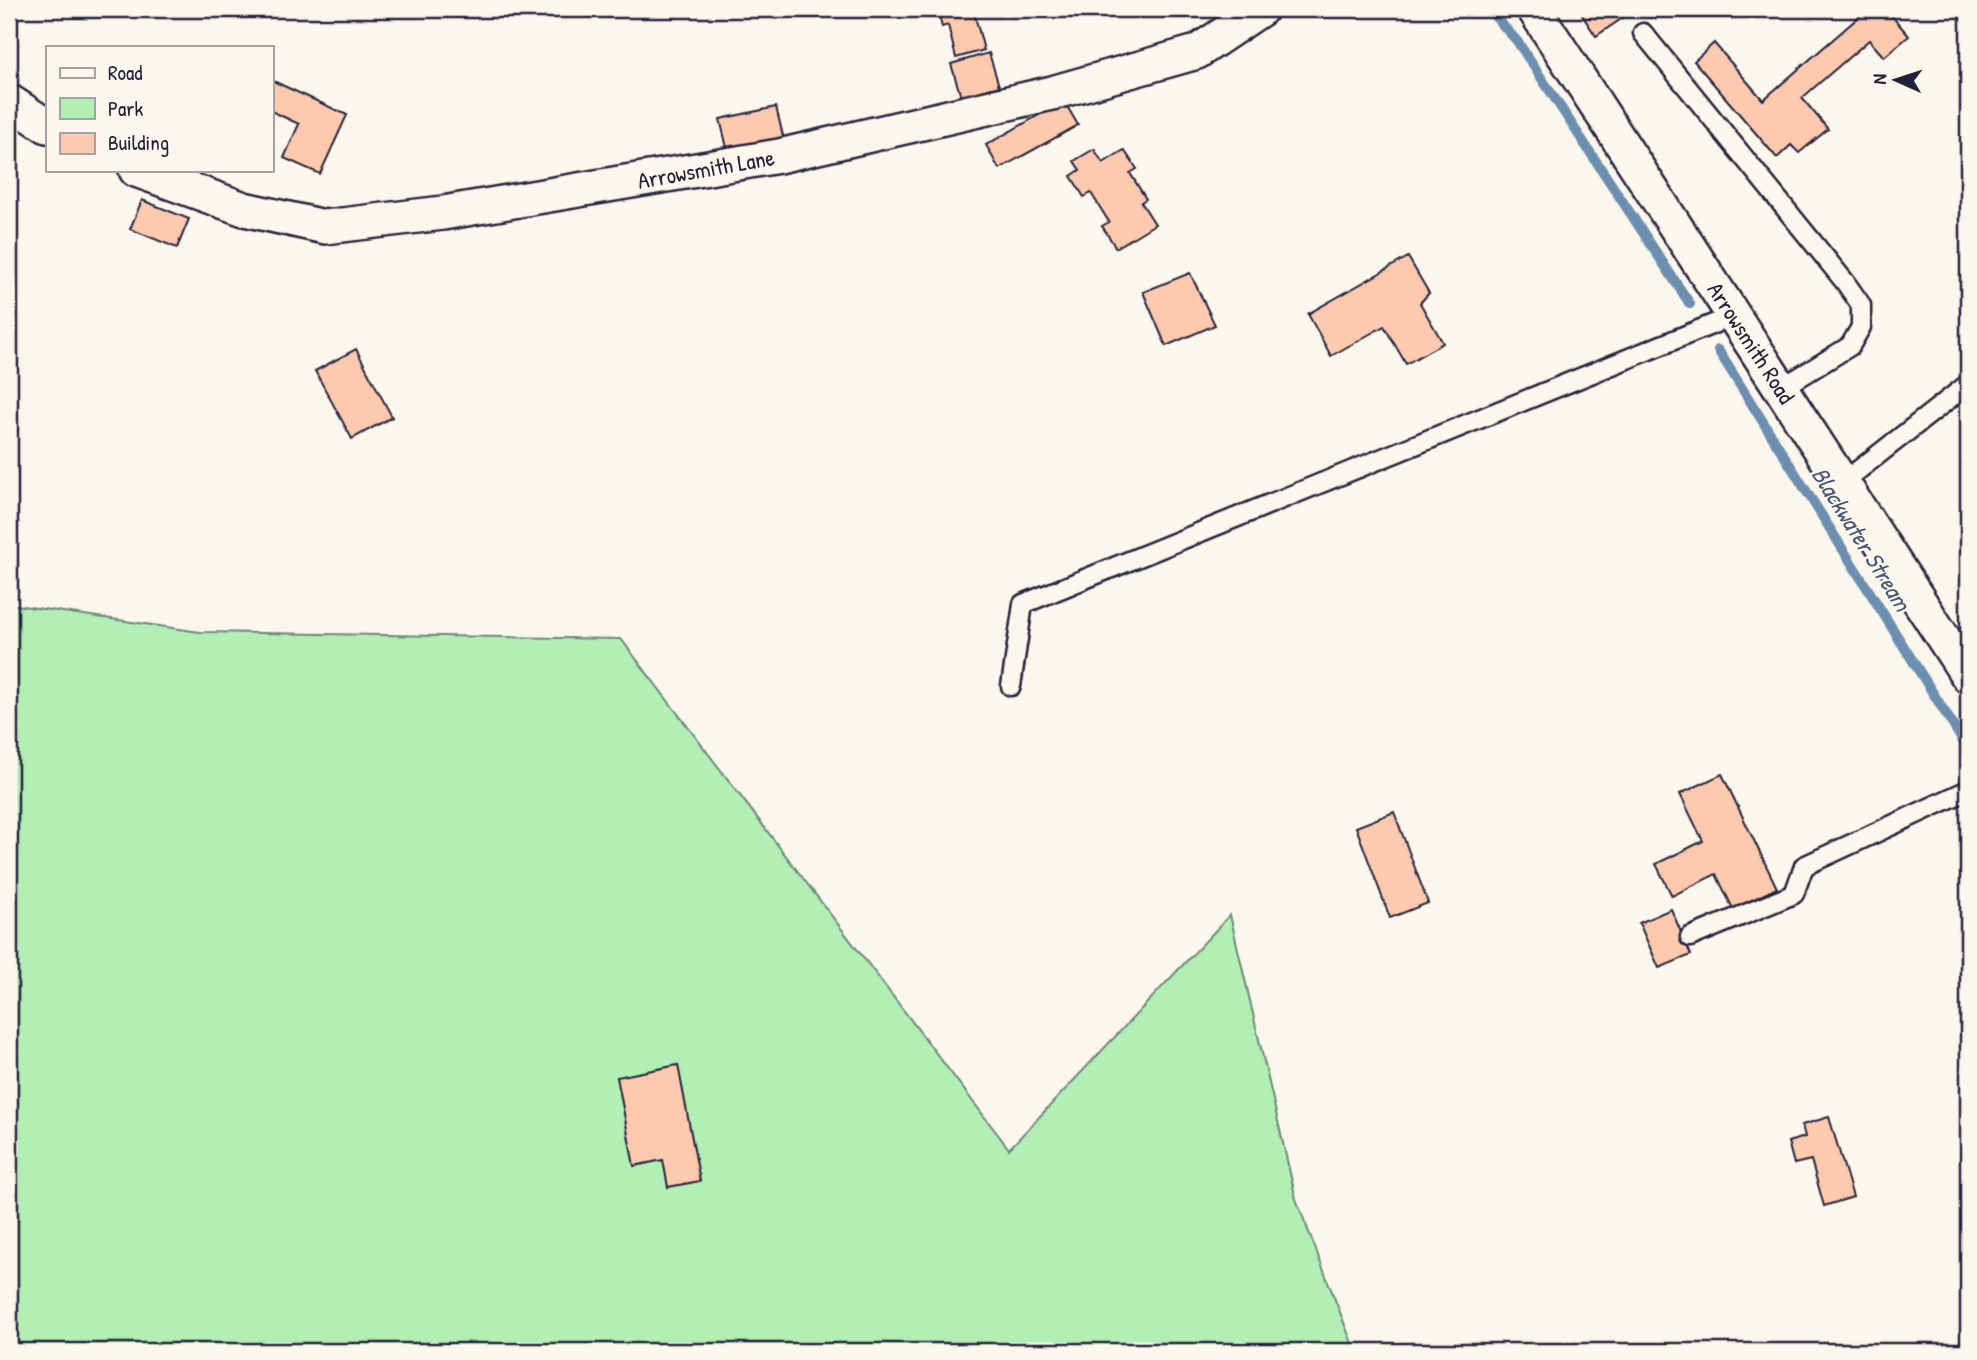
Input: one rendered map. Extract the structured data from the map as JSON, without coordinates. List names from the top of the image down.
{
  "streets": {
    "street": ["Arrowsmith Lane", "Arrowsmith Road"]
  },
  "water": ["Blackwater Stream"],
  "legend": ["Road", "Park", "Building"],
  "north": "left"
}
